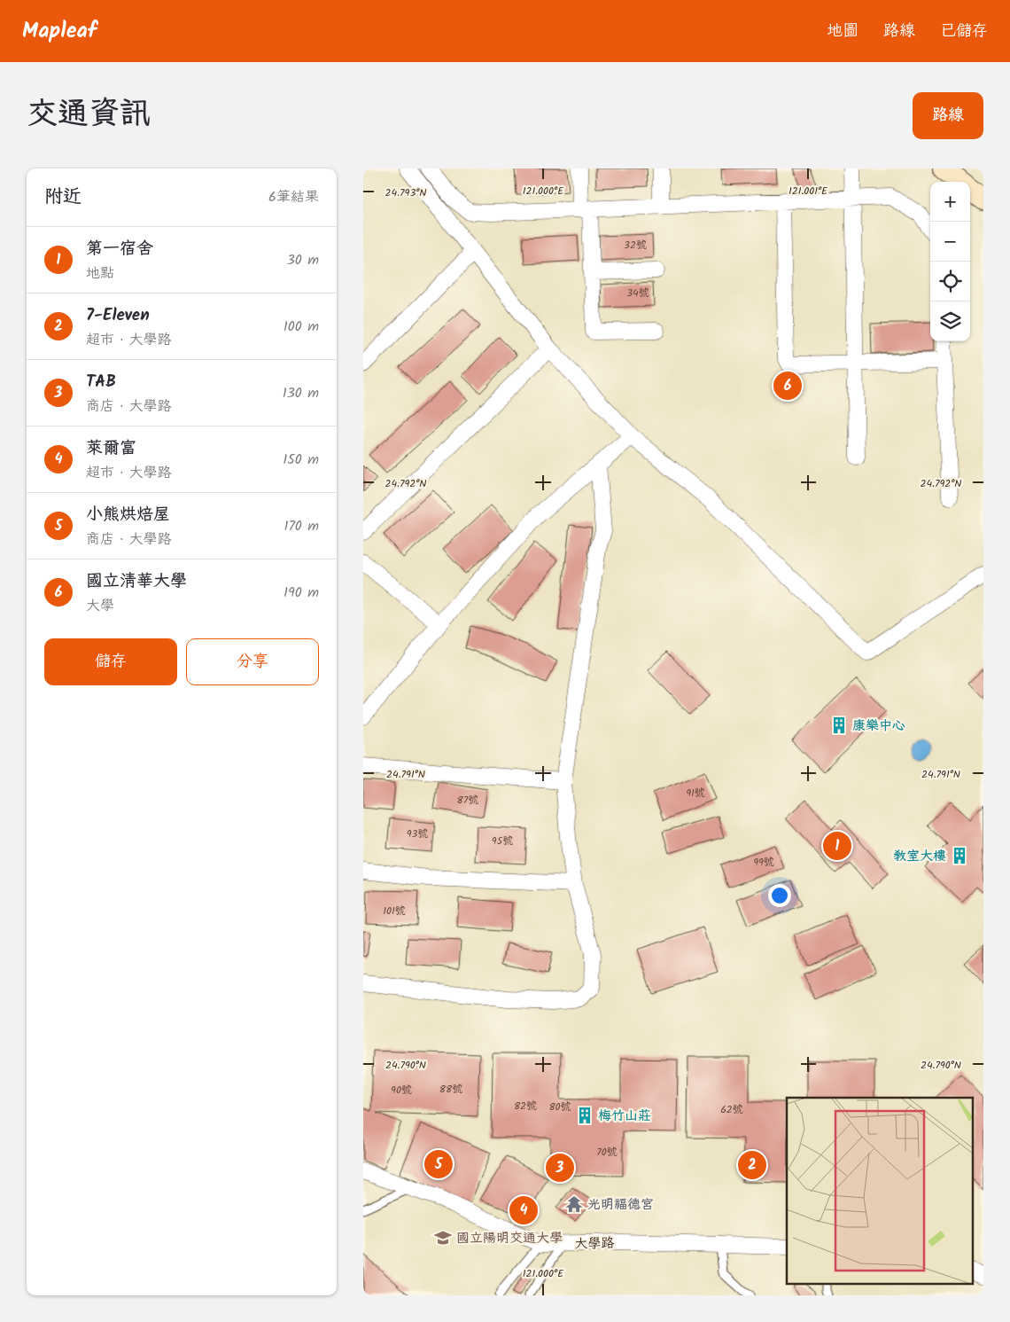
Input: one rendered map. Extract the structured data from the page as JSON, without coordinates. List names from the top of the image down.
{
  "streets": {
    "street": ["大學路"]
  },
  "places": {
    "building": ["康樂中心", "教室大樓", "梅竹山莊"],
    "temple": ["光明福德宮"],
    "school or university": ["國立陽明交通大學"]
  },
  "house_numbers": [
    "32號",
    "34號",
    "91號",
    "87號",
    "93號",
    "95號",
    "99號",
    "101號",
    "88號",
    "90號",
    "82號",
    "80號",
    "62號",
    "70號"
  ],
  "page": {
    "header": "Mapleaf",
    "nav": ["地圖", "路線", "已儲存"],
    "title": "交通資訊",
    "buttons": [
      "路線",
      ["儲存", "分享"]
    ],
    "heading": ["附近", "6筆結果"],
    "map_buttons": ["+", "−"],
    "list": [
      {
        "mark": "1",
        "name": "第一宿舍",
        "note": "地點",
        "value": "30 m"
      },
      {
        "mark": "2",
        "name": "7-Eleven",
        "note": "超市 · 大學路",
        "value": "100 m"
      },
      {
        "mark": "3",
        "name": "TAB",
        "note": "商店 · 大學路",
        "value": "130 m"
      },
      {
        "mark": "4",
        "name": "萊爾富",
        "note": "超市 · 大學路",
        "value": "150 m"
      },
      {
        "mark": "5",
        "name": "小熊烘焙屋",
        "note": "商店 · 大學路",
        "value": "170 m"
      },
      {
        "mark": "6",
        "name": "國立清華大學",
        "note": "大學",
        "value": "190 m"
      }
    ],
    "pins": [
      "6",
      "1",
      "5",
      "2",
      "3",
      "4"
    ]
  },
  "coordinates": [
    "121.000°E",
    "121.001°E",
    "24.793°N",
    "24.792°N",
    "24.791°N",
    "24.790°N"
  ]
}
